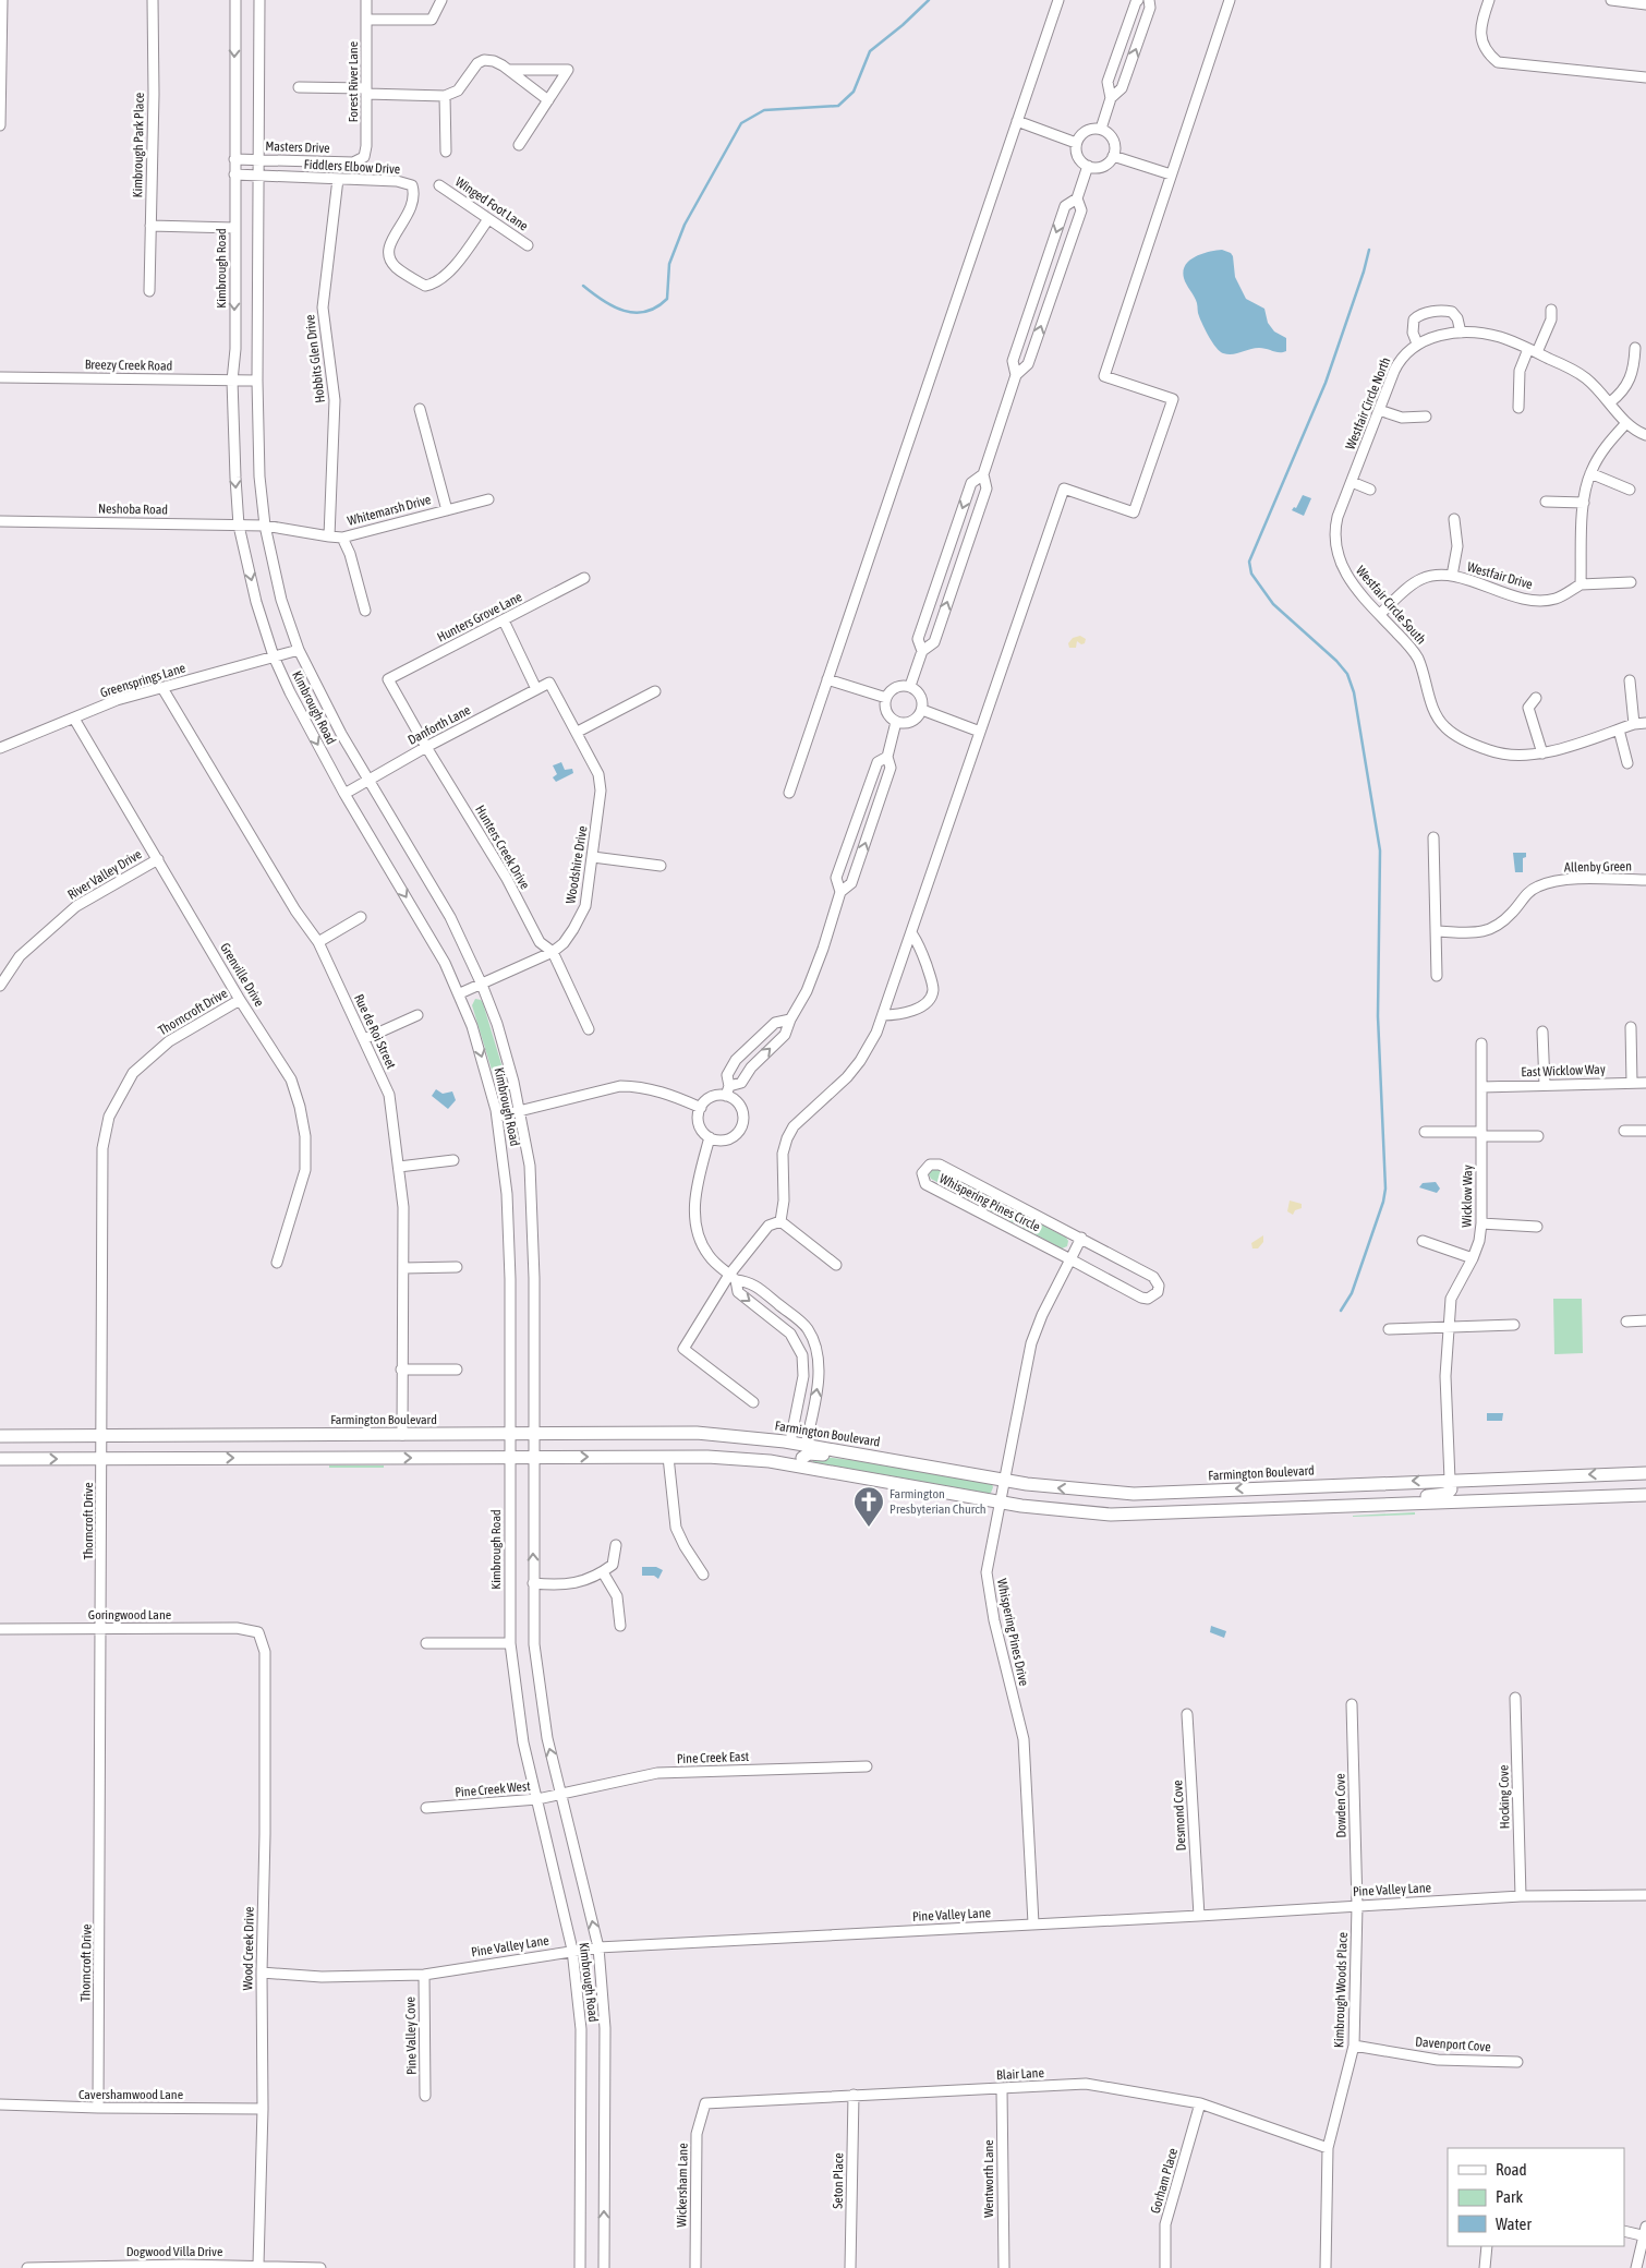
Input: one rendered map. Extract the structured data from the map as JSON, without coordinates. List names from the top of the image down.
{
  "streets": {
    "main road": ["Farmington Boulevard"],
    "street": [
      "Forest River Lane",
      "Kimbrough Park Place",
      "Masters Drive",
      "Fiddlers Elbow Drive",
      "Winged Foot Lane",
      "Kimbrough Road",
      "Hobbits Glen Drive",
      "Breezy Creek Road",
      "Westfair Circle North",
      "Neshoba Road",
      "Whitemarsh Drive",
      "Westfair Drive",
      "Westfair Circle South",
      "Hunters Grove Lane",
      "Greensprings Lane",
      "Danforth Lane",
      "Hunters Creek Drive",
      "Woodshire Drive",
      "Allenby Green",
      "River Valley Drive",
      "Grenville Drive",
      "Thorncroft Drive",
      "Rue de Roi Street",
      "East Wicklow Way",
      "Wicklow Way",
      "Whispering Pines Circle",
      "Goringwood Lane",
      "Whispering Pines Drive",
      "Pine Creek East",
      "Pine Creek West",
      "Hocking Cove",
      "Dowden Cove",
      "Desmond Cove",
      "Pine Valley Lane",
      "Wood Creek Drive",
      "Kimbrough Woods Place",
      "Pine Valley Cove",
      "Davenport Cove",
      "Blair Lane",
      "Cavershamwood Lane",
      "Wentworth Lane",
      "Seton Place",
      "Gorham Place",
      "Wickersham Lane",
      "Dogwood Villa Drive"
    ]
  },
  "crossings": [
    ["Forest River Lane", "Masters Drive"],
    ["Masters Drive", "Kimbrough Road"],
    ["Fiddlers Elbow Drive", "Winged Foot Lane"],
    ["Fiddlers Elbow Drive", "Kimbrough Road"],
    ["Fiddlers Elbow Drive", "Hobbits Glen Drive"],
    ["Kimbrough Road", "Breezy Creek Road"],
    ["Kimbrough Road", "Neshoba Road"],
    ["Kimbrough Road", "Whitemarsh Drive"],
    ["Kimbrough Road", "Greensprings Lane"],
    ["Kimbrough Road", "Danforth Lane"],
    ["Kimbrough Road", "Woodshire Drive"],
    ["Kimbrough Road", "Farmington Boulevard"],
    ["Kimbrough Road", "Pine Creek East"],
    ["Kimbrough Road", "Pine Creek West"],
    ["Kimbrough Road", "Pine Valley Lane"],
    ["Hobbits Glen Drive", "Whitemarsh Drive"],
    ["Westfair Circle North", "Westfair Circle South"],
    ["Neshoba Road", "Whitemarsh Drive"],
    ["Westfair Drive", "Westfair Circle South"],
    ["Hunters Grove Lane", "Hunters Creek Drive"],
    ["Greensprings Lane", "Grenville Drive"],
    ["Greensprings Lane", "Rue de Roi Street"],
    ["Danforth Lane", "Hunters Creek Drive"],
    ["Danforth Lane", "Woodshire Drive"],
    ["Hunters Creek Drive", "Woodshire Drive"],
    ["River Valley Drive", "Grenville Drive"],
    ["Grenville Drive", "Thorncroft Drive"],
    ["Thorncroft Drive", "Farmington Boulevard"],
    ["Thorncroft Drive", "Goringwood Lane"],
    ["Thorncroft Drive", "Cavershamwood Lane"],
    ["Rue de Roi Street", "Farmington Boulevard"],
    ["East Wicklow Way", "Wicklow Way"],
    ["Wicklow Way", "Farmington Boulevard"],
    ["Whispering Pines Circle", "Whispering Pines Drive"],
    ["Farmington Boulevard", "Whispering Pines Drive"],
    ["Goringwood Lane", "Wood Creek Drive"],
    ["Whispering Pines Drive", "Pine Valley Lane"],
    ["Pine Creek East", "Pine Creek West"],
    ["Hocking Cove", "Pine Valley Lane"],
    ["Dowden Cove", "Pine Valley Lane"],
    ["Dowden Cove", "Kimbrough Woods Place"],
    ["Desmond Cove", "Pine Valley Lane"],
    ["Pine Valley Lane", "Wood Creek Drive"],
    ["Pine Valley Lane", "Kimbrough Woods Place"],
    ["Pine Valley Lane", "Pine Valley Cove"],
    ["Wood Creek Drive", "Cavershamwood Lane"],
    ["Wood Creek Drive", "Dogwood Villa Drive"],
    ["Kimbrough Woods Place", "Davenport Cove"],
    ["Kimbrough Woods Place", "Blair Lane"],
    ["Blair Lane", "Wentworth Lane"],
    ["Blair Lane", "Seton Place"],
    ["Blair Lane", "Gorham Place"],
    ["Blair Lane", "Wickersham Lane"]
  ],
  "places": {
    "church": ["Farmington Presbyterian Church"]
  },
  "legend": ["Road", "Park", "Water"]
}
